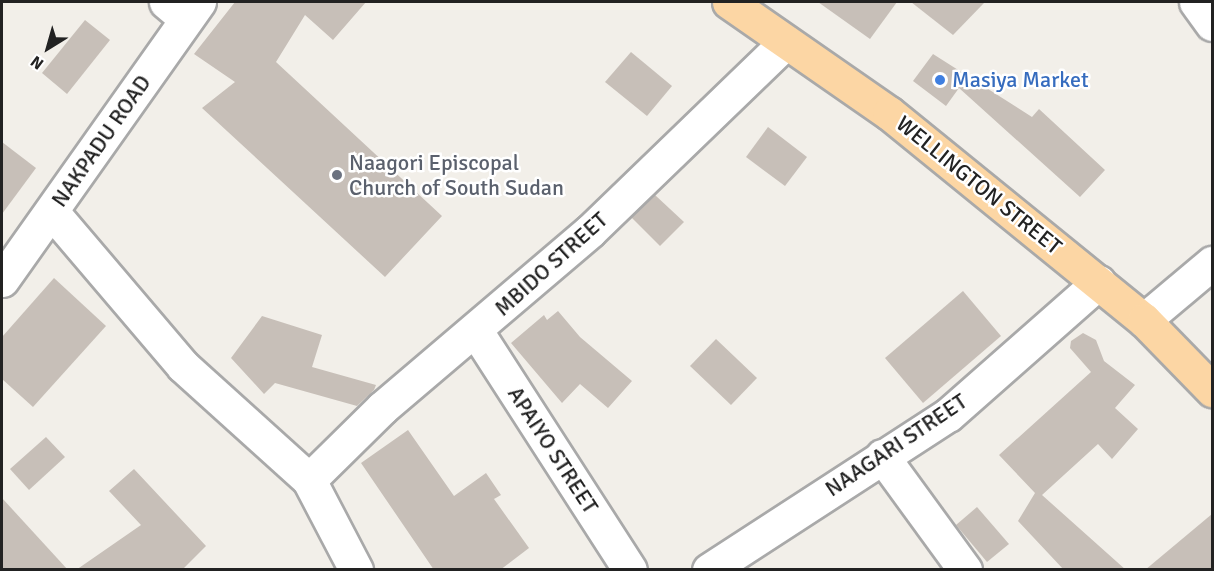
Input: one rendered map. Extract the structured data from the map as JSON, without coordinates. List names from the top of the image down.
{
  "streets": {
    "main road": ["WELLINGTON STREET"],
    "street": [
      "NAKPADU ROAD",
      "MBIDO STREET",
      "NAAGARI STREET",
      "APAIYO STREET"
    ]
  },
  "crossings": [
    ["WELLINGTON STREET", "MBIDO STREET"],
    ["WELLINGTON STREET", "NAAGARI STREET"],
    ["MBIDO STREET", "APAIYO STREET"]
  ],
  "places": ["Masiya Market", "Naagori Episcopal Church of South Sudan"],
  "north": "bottom left"
}
